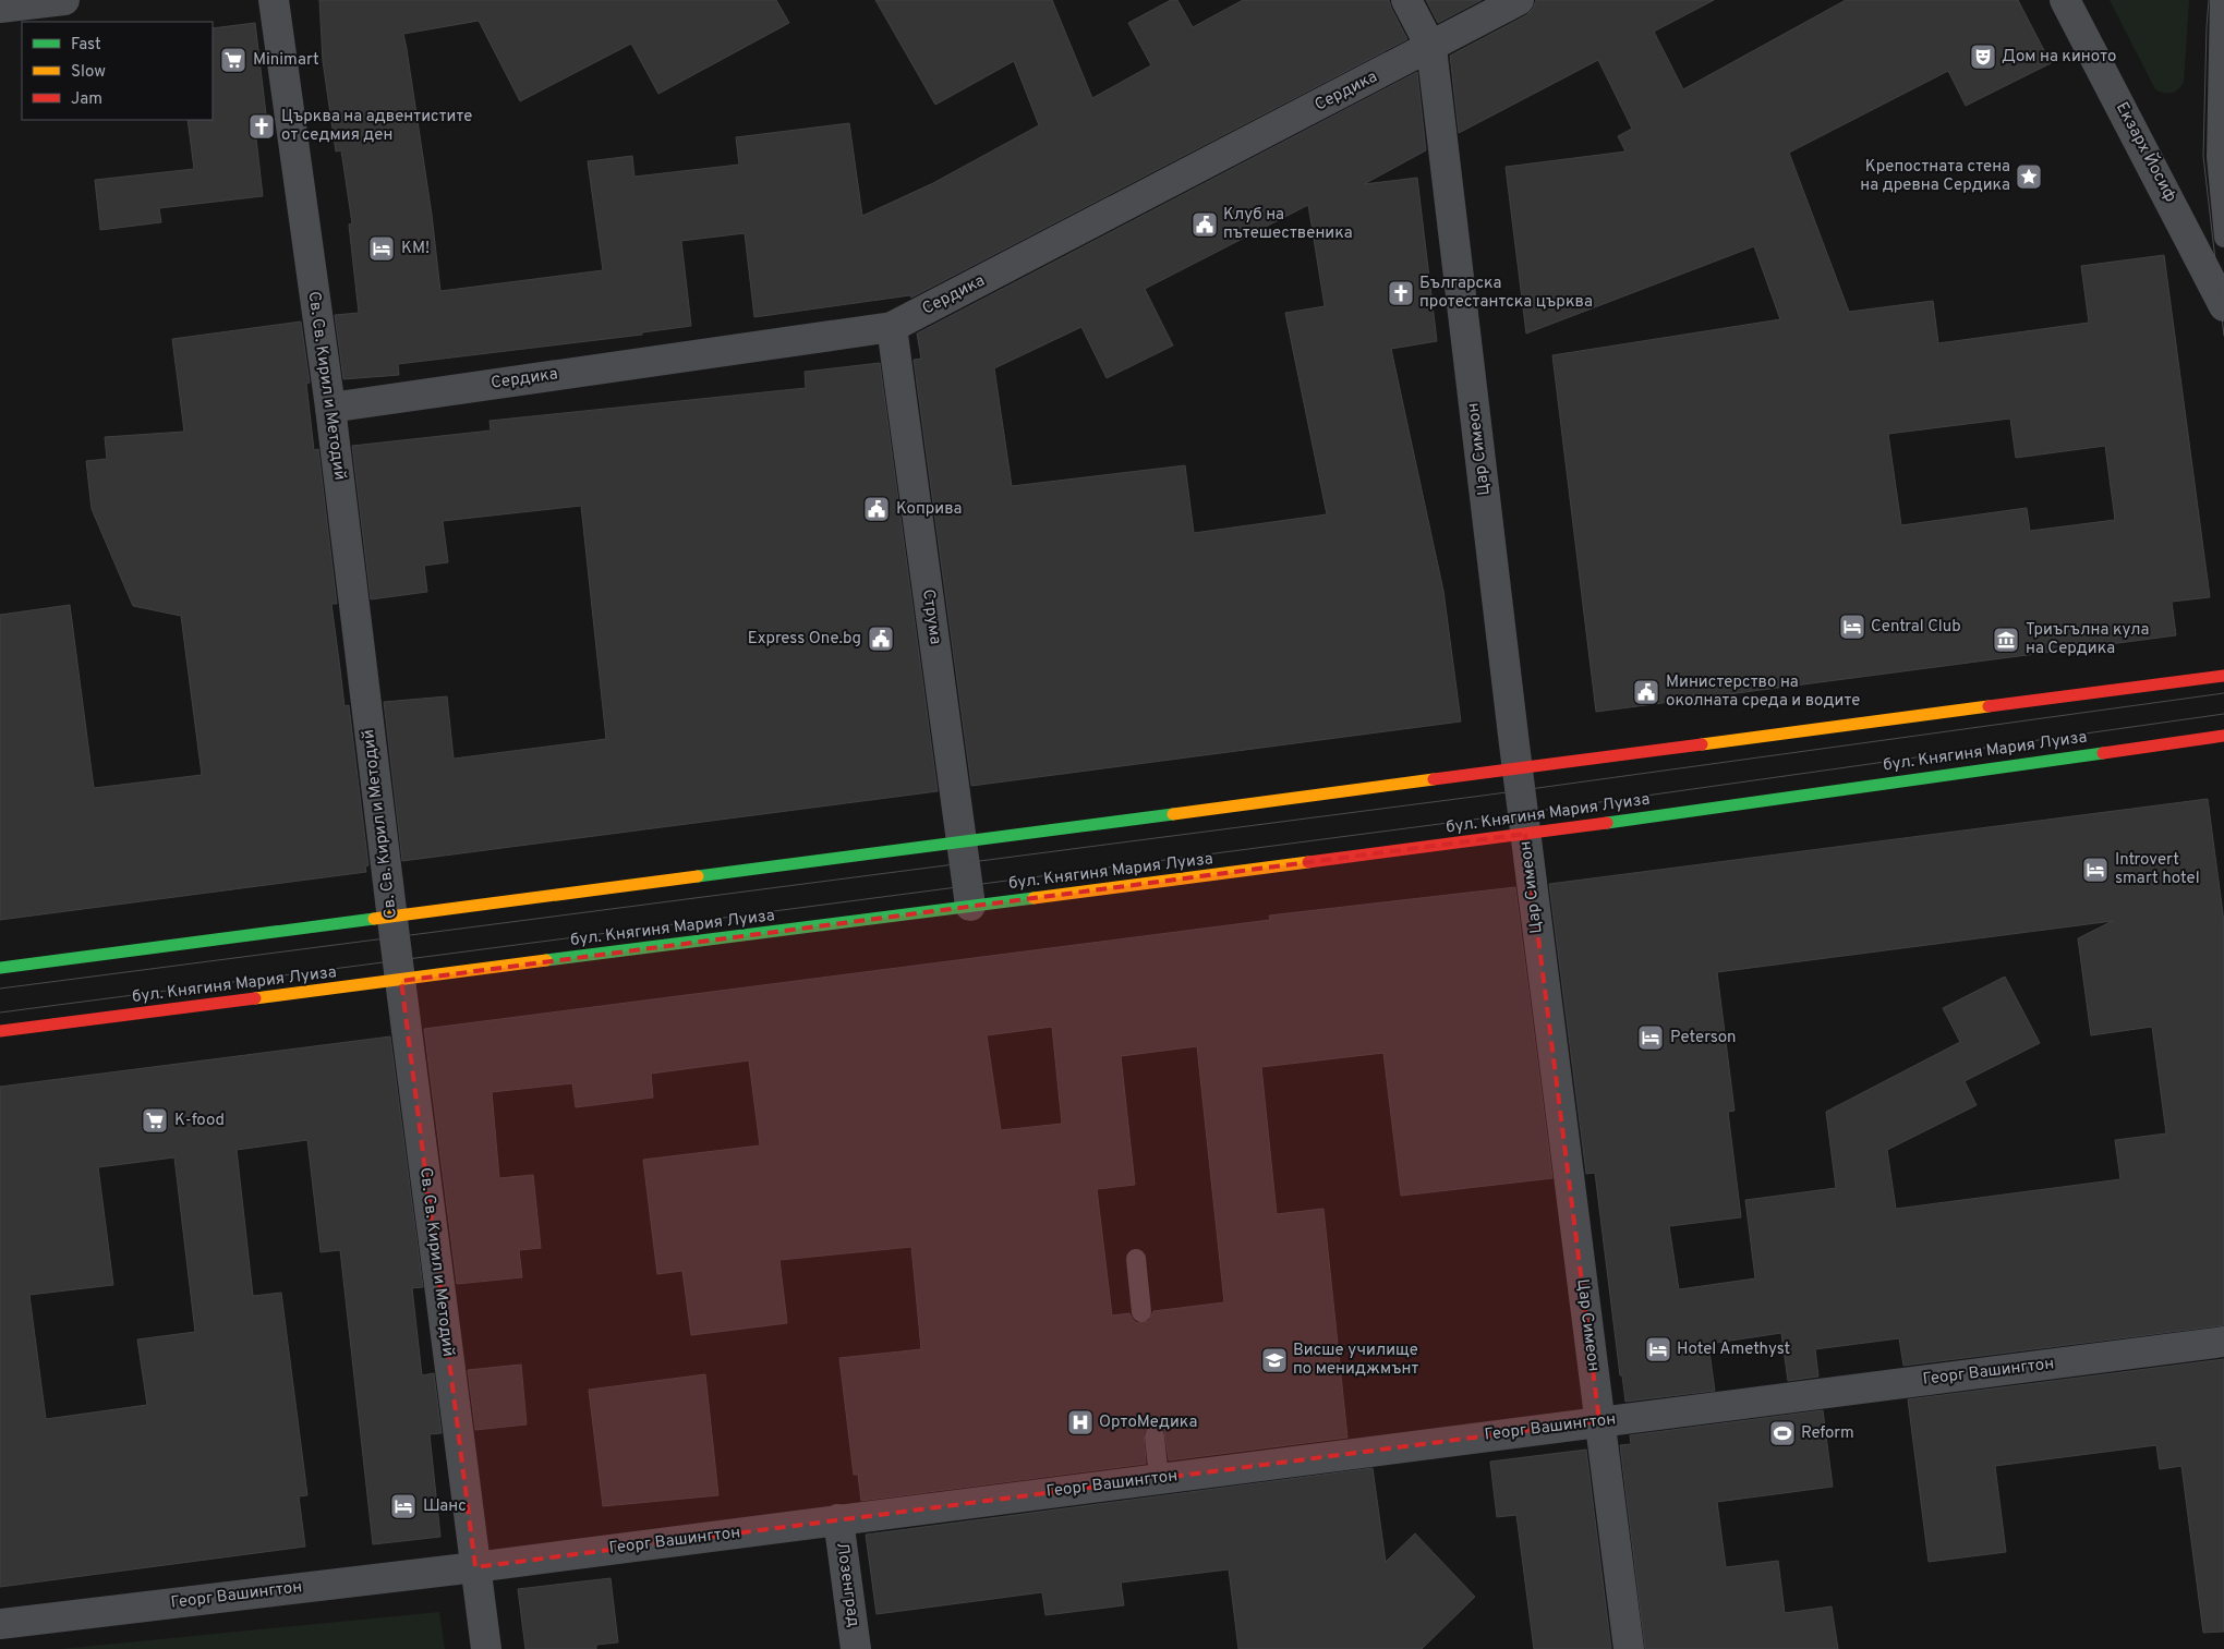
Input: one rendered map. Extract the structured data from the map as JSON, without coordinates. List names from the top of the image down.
{
  "streets": {
    "main road": ["бул. Княгиня Мария Луиза"],
    "street": [
      "Сердика",
      "Екзарх Йосиф",
      "Св. Св. Кирил и Методий",
      "Цар Симеон",
      "Струма",
      "Георг Вашингтон",
      "Лозенград"
    ]
  },
  "crossings": [
    ["Сердика", "Св. Св. Кирил и Методий"],
    ["Сердика", "Цар Симеон"],
    ["Сердика", "Струма"],
    ["Св. Св. Кирил и Методий", "бул. Княгиня Мария Луиза"],
    ["Св. Св. Кирил и Методий", "Георг Вашингтон"],
    ["Цар Симеон", "бул. Княгиня Мария Луиза"],
    ["Цар Симеон", "Георг Вашингтон"],
    ["Струма", "бул. Княгиня Мария Луиза"],
    ["Георг Вашингтон", "Лозенград"]
  ],
  "places": {
    "theatre": ["Дом на киното"],
    "supermarket": ["Minimart", "K-food"],
    "church": ["Църква на адвентистите от седмия ден", "Българска протестантска църква"],
    "place": ["Крепостната стена на древна Сердика"],
    "public building": [
      "Клуб на пътешественика",
      "Коприва",
      "Express One.bg",
      "Министерство на околната среда и водите"
    ],
    "hotel": [
      "KM!",
      "Central Club",
      "Introvert smart hotel",
      "Peterson",
      "Hotel Amethyst",
      "Шанс"
    ],
    "museum": ["Триъгълна кула на Сердика"],
    "school or university": ["Висше училище по мениджмънт"],
    "hospital": ["ОртоМедика"],
    "sports": ["Reform"]
  },
  "legend": ["Fast", "Slow", "Jam"]
}
